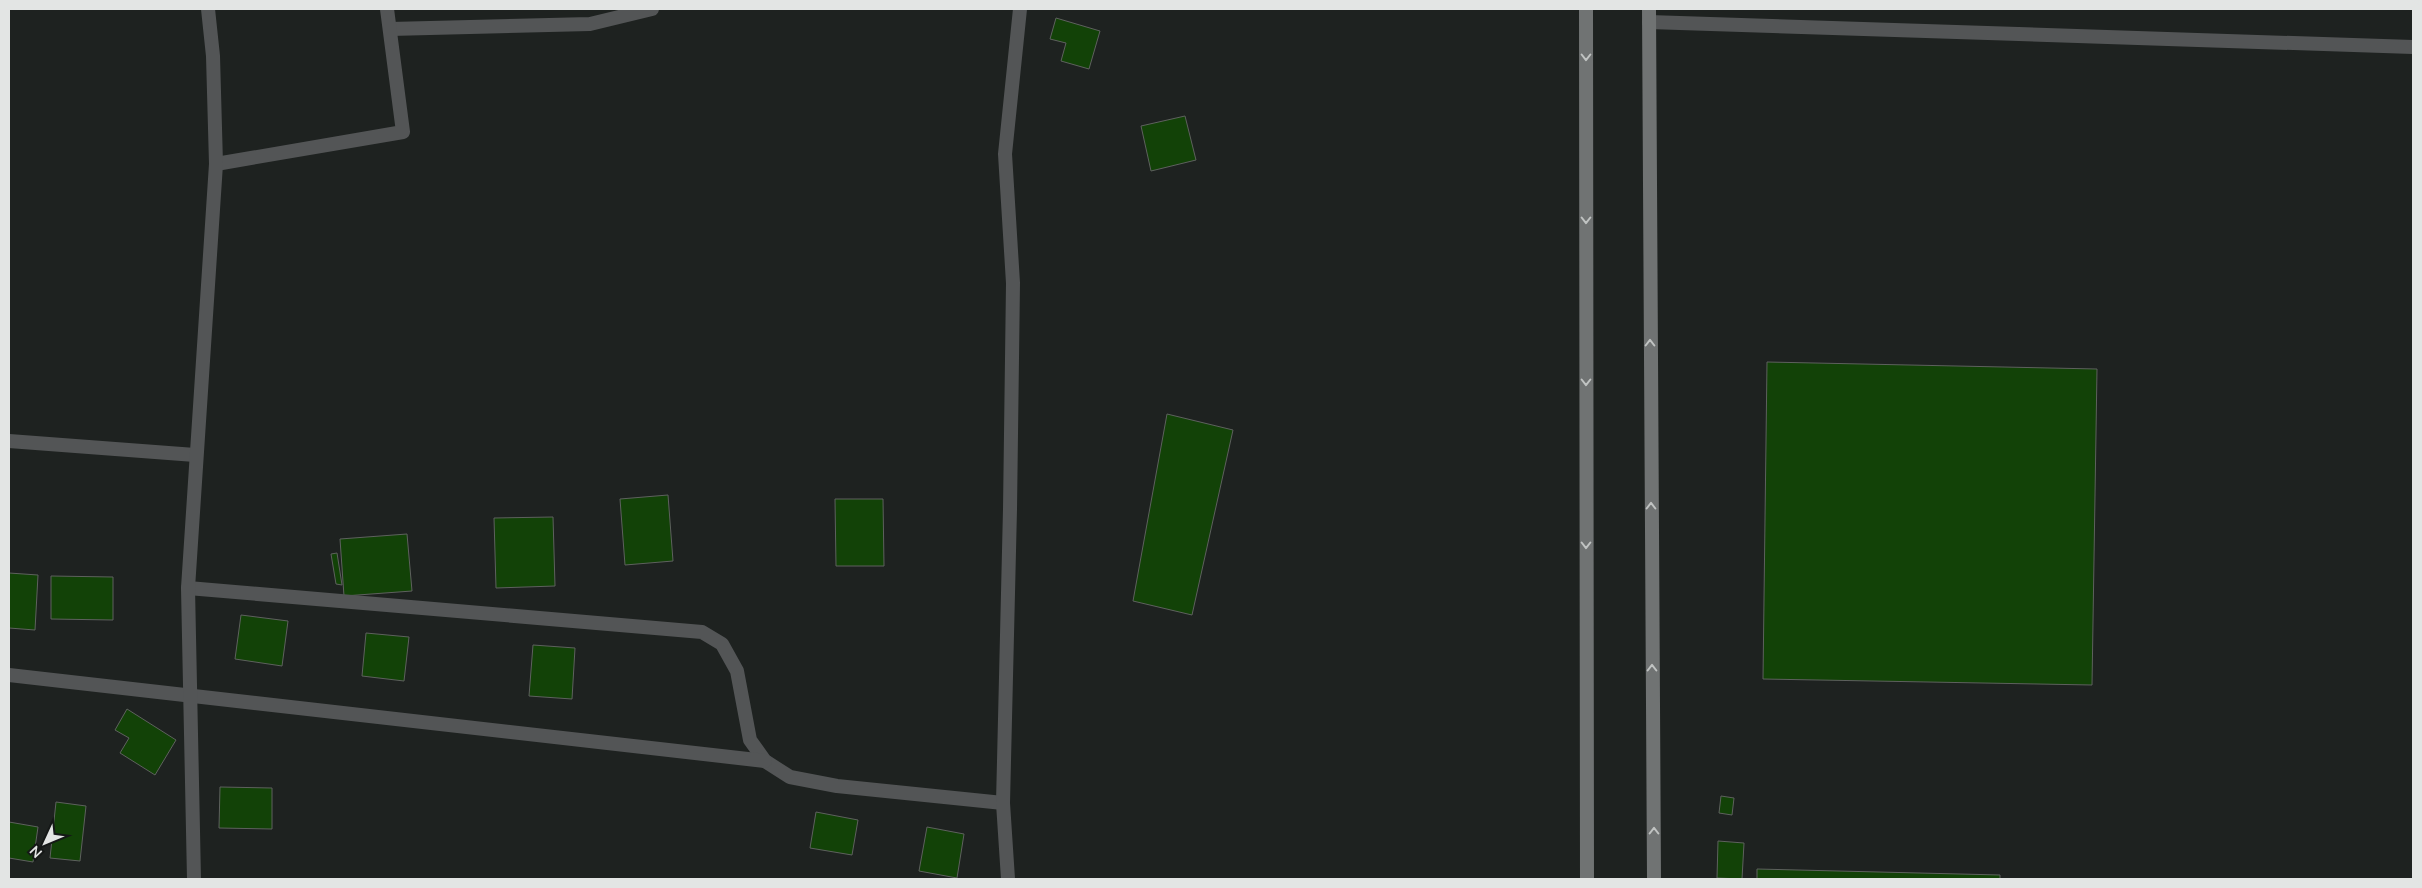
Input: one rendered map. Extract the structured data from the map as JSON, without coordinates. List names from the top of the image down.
{
  "north": "bottom left"
}
